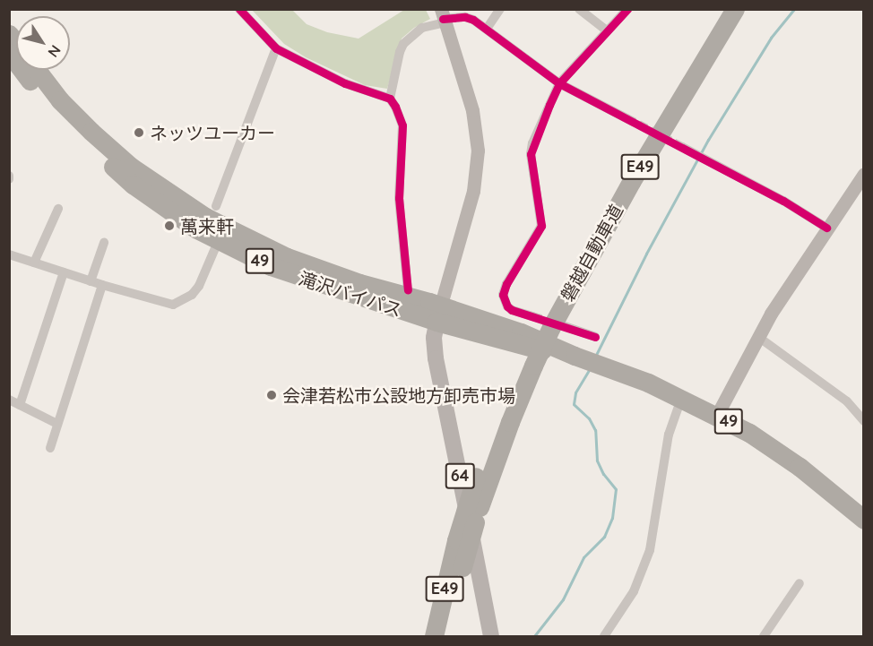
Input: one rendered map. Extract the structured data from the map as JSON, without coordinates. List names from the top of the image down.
{
  "streets": {
    "highway": [
      "E49",
      "磐越自動車道",
      "49",
      "滝沢バイパス"
    ],
    "main road": ["64"]
  },
  "crossings": [
    ["滝沢バイパス", "64"]
  ],
  "places": ["ネッツユーカー", "萬来軒", "会津若松市公設地方卸売市場"],
  "north": "bottom right"
}
